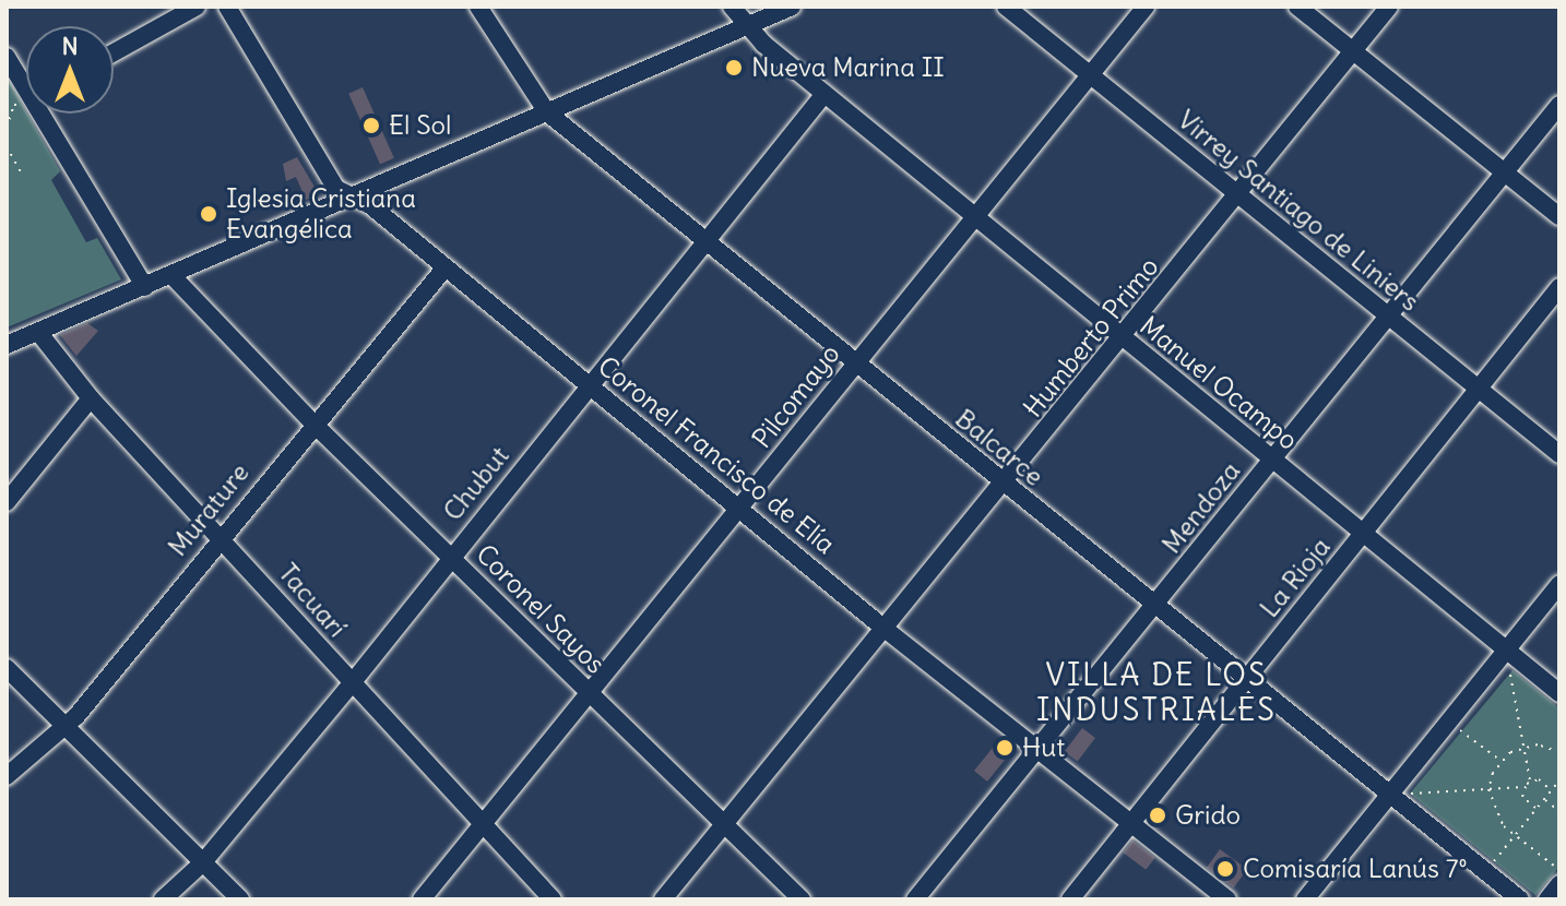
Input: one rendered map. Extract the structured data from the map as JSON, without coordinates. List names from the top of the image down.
{
  "streets": {
    "street": [
      "Virrey Santiago de Liniers",
      "Humberto Primo",
      "Manuel Ocampo",
      "Pilcomayo",
      "Balcarce",
      "Coronel Francisco de Elía",
      "Chubut",
      "Mendoza",
      "Murature",
      "La Rioja",
      "Tacuarí",
      "Coronel Sayos"
    ]
  },
  "crossings": [
    ["Virrey Santiago de Liniers", "Humberto Primo"],
    ["Virrey Santiago de Liniers", "Pilcomayo"],
    ["Virrey Santiago de Liniers", "Mendoza"],
    ["Virrey Santiago de Liniers", "La Rioja"],
    ["Humberto Primo", "Manuel Ocampo"],
    ["Humberto Primo", "Balcarce"],
    ["Humberto Primo", "Coronel Francisco de Elía"],
    ["Humberto Primo", "Coronel Sayos"],
    ["Manuel Ocampo", "Pilcomayo"],
    ["Manuel Ocampo", "Chubut"],
    ["Manuel Ocampo", "Mendoza"],
    ["Manuel Ocampo", "La Rioja"],
    ["Pilcomayo", "Balcarce"],
    ["Pilcomayo", "Coronel Francisco de Elía"],
    ["Pilcomayo", "Tacuarí"],
    ["Pilcomayo", "Coronel Sayos"],
    ["Balcarce", "Chubut"],
    ["Balcarce", "Mendoza"],
    ["Balcarce", "La Rioja"],
    ["Coronel Francisco de Elía", "Chubut"],
    ["Coronel Francisco de Elía", "Mendoza"],
    ["Coronel Francisco de Elía", "Murature"],
    ["Coronel Francisco de Elía", "La Rioja"],
    ["Chubut", "Tacuarí"],
    ["Chubut", "Coronel Sayos"],
    ["Murature", "Tacuarí"],
    ["Murature", "Coronel Sayos"]
  ],
  "districts": ["VILLA DE LOS INDUSTRIALES"],
  "places": [
    "Nueva Marina II",
    "El Sol",
    "Iglesia Cristiana Evangélica",
    "Hut",
    "Grido",
    "Comisaría Lanús 7°"
  ],
  "north": "top"
}
